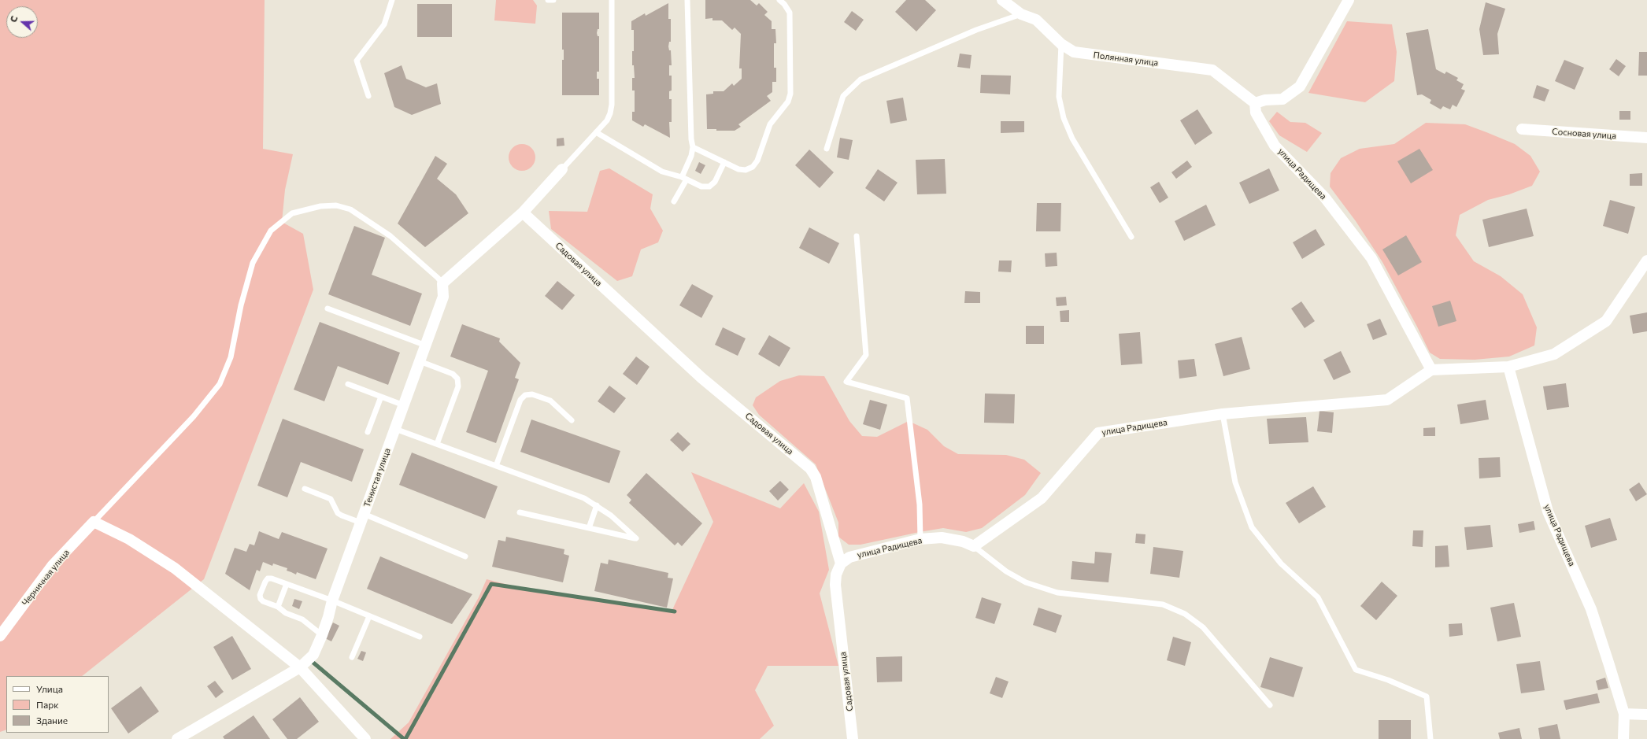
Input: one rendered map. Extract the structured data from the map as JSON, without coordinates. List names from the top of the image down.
{
  "streets": {
    "street": [
      "Полянная улица",
      "Сосновая улица",
      "улица Радищева",
      "Садовая улица",
      "Тенистая улица",
      "Черничная улица"
    ]
  },
  "crossings": [
    ["Полянная улица", "улица Радищева"],
    ["улица Радищева", "Садовая улица"]
  ],
  "legend": ["Улица", "Парк", "Здание"],
  "north": "left"
}
